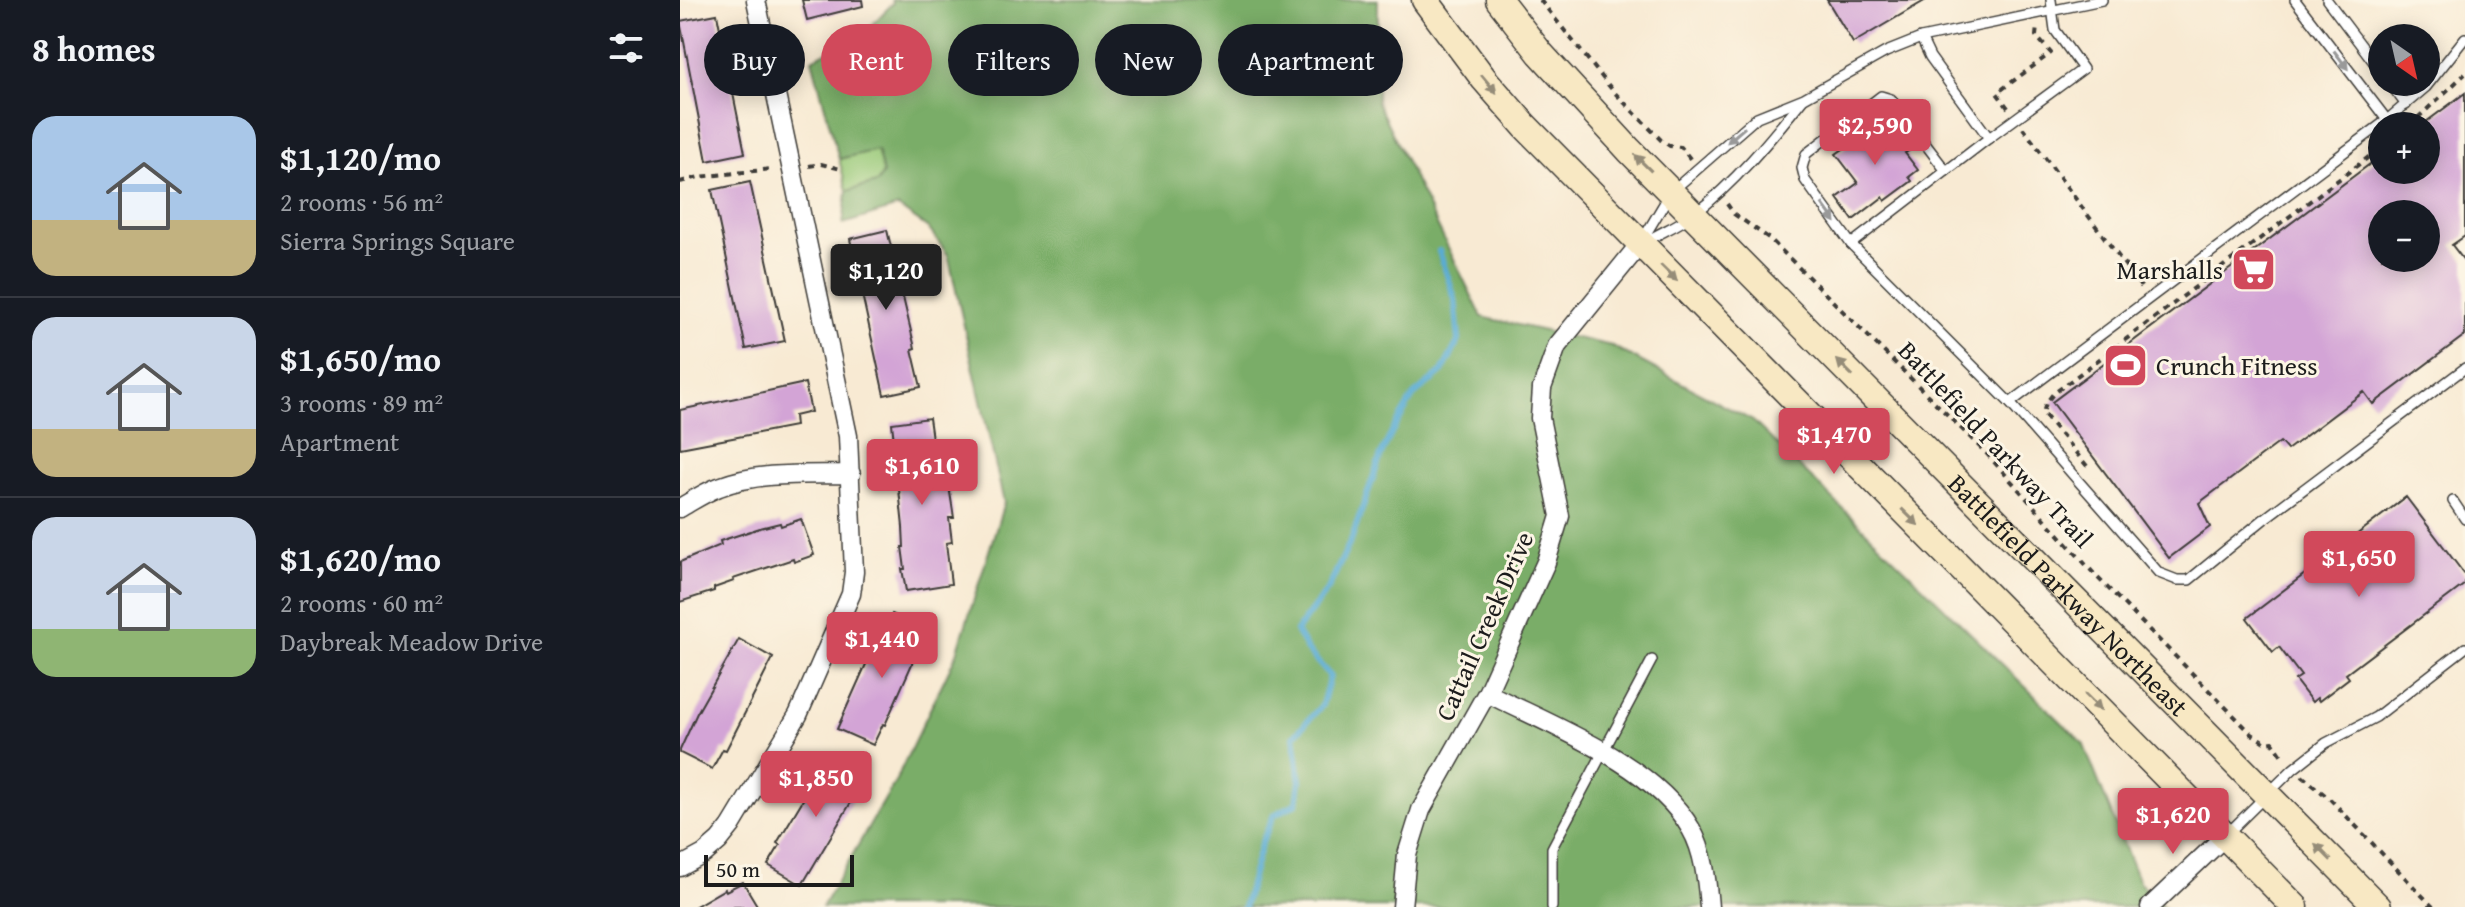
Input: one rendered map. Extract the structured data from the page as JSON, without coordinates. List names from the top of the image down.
{
  "streets": {
    "main road": ["Battlefield Parkway Northeast"],
    "street": ["Cattail Creek Drive"],
    "path": ["Battlefield Parkway Trail"]
  },
  "places": {
    "supermarket": ["Marshalls"],
    "sports": ["Crunch Fitness"]
  },
  "scale_bar": "50 m",
  "north": "bottom right",
  "page": {
    "heading": "8 homes",
    "map_buttons": ["+", "−"],
    "chip": [
      "Buy",
      "Rent",
      "Filters",
      "New",
      "Apartment"
    ],
    "list": [
      {
        "name": "$1,120/mo",
        "note": "2 rooms · 56 m² · Sierra Springs Square"
      },
      {
        "name": "$1,650/mo",
        "note": "3 rooms · 89 m² · Apartment"
      },
      {
        "name": "$1,620/mo",
        "note": "2 rooms · 60 m² · Daybreak Meadow Drive"
      }
    ],
    "price": [
      "$2,590",
      "$1,120",
      "$1,470",
      "$1,610",
      "$1,650",
      "$1,440",
      "$1,850",
      "$1,620"
    ],
    "scale": "50 m"
  }
}
